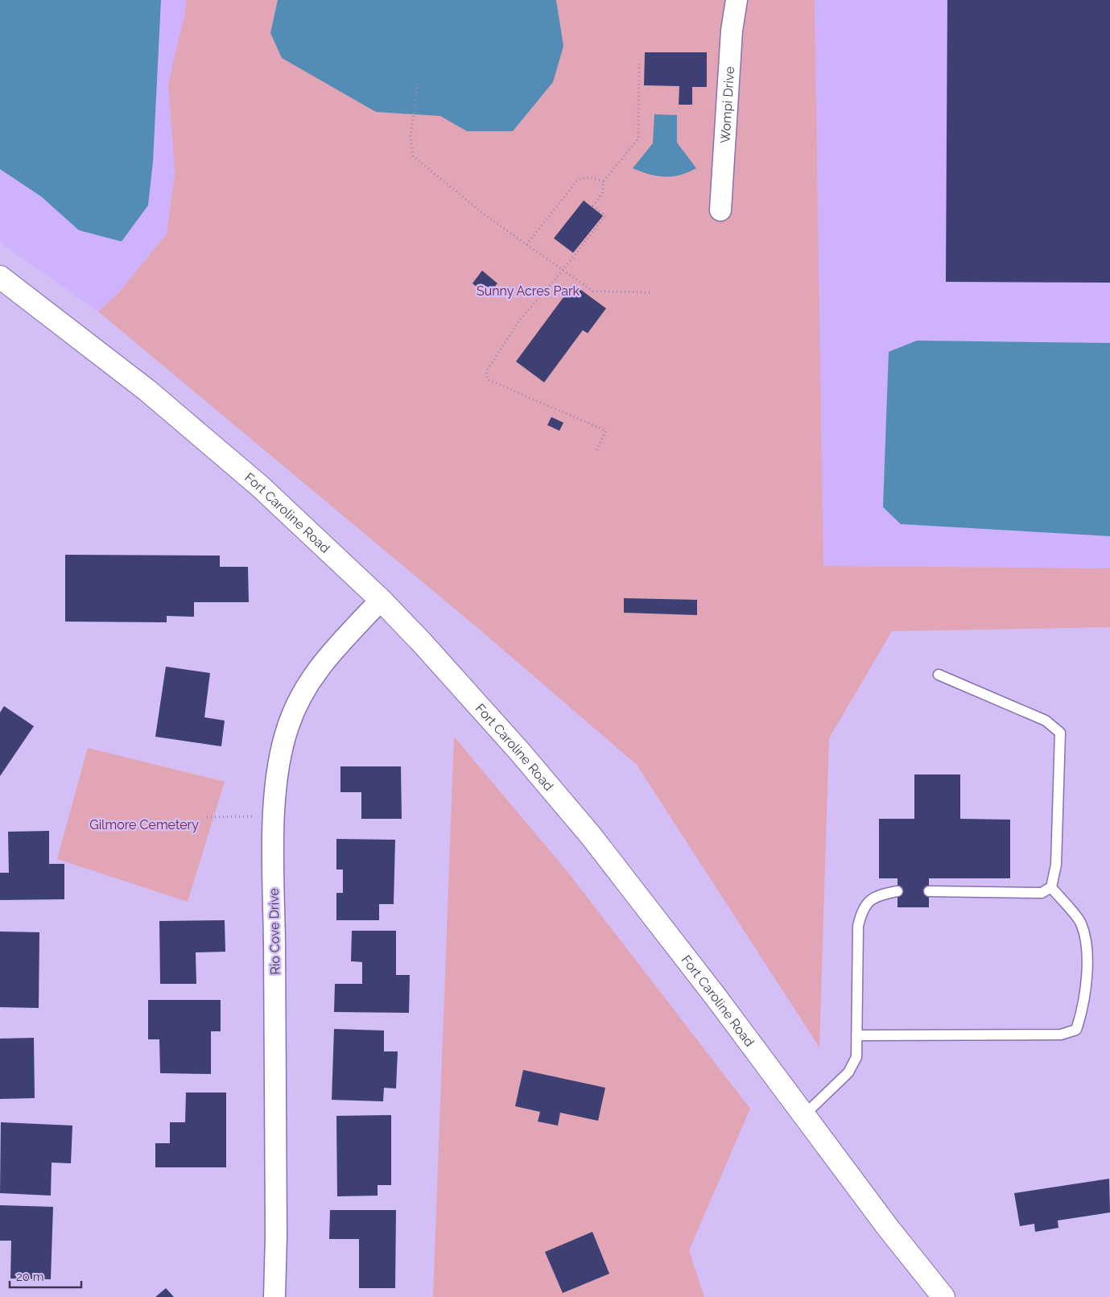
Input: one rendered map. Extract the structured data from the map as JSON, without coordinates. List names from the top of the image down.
{
  "streets": {
    "street": ["Wompi Drive", "Fort Caroline Road", "Rio Cove Drive"]
  },
  "crossings": [
    ["Fort Caroline Road", "Rio Cove Drive"]
  ],
  "parks": ["Sunny Acres Park", "Gilmore Cemetery"],
  "scale_bar": "20 m"
}
